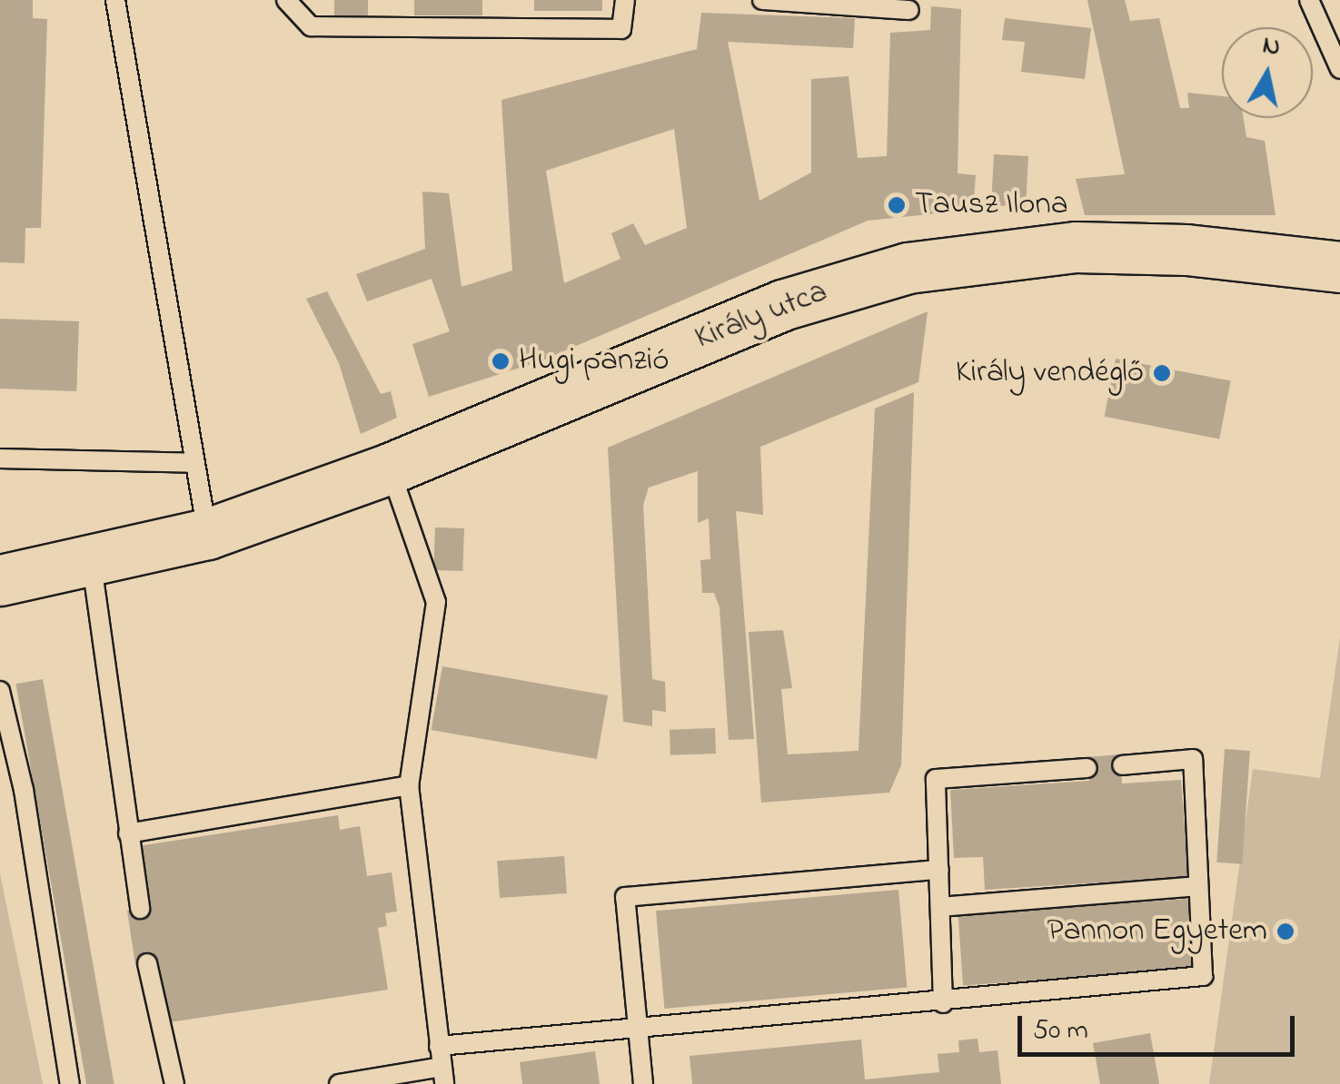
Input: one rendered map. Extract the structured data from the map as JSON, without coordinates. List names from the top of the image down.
{
  "streets": {
    "main road": ["Király utca"]
  },
  "places": [
    "Tausz Ilona",
    "Hugi panzió",
    "Király vendéglő",
    "Pannon Egyetem"
  ],
  "scale_bar": "50 m",
  "north": "top"
}
